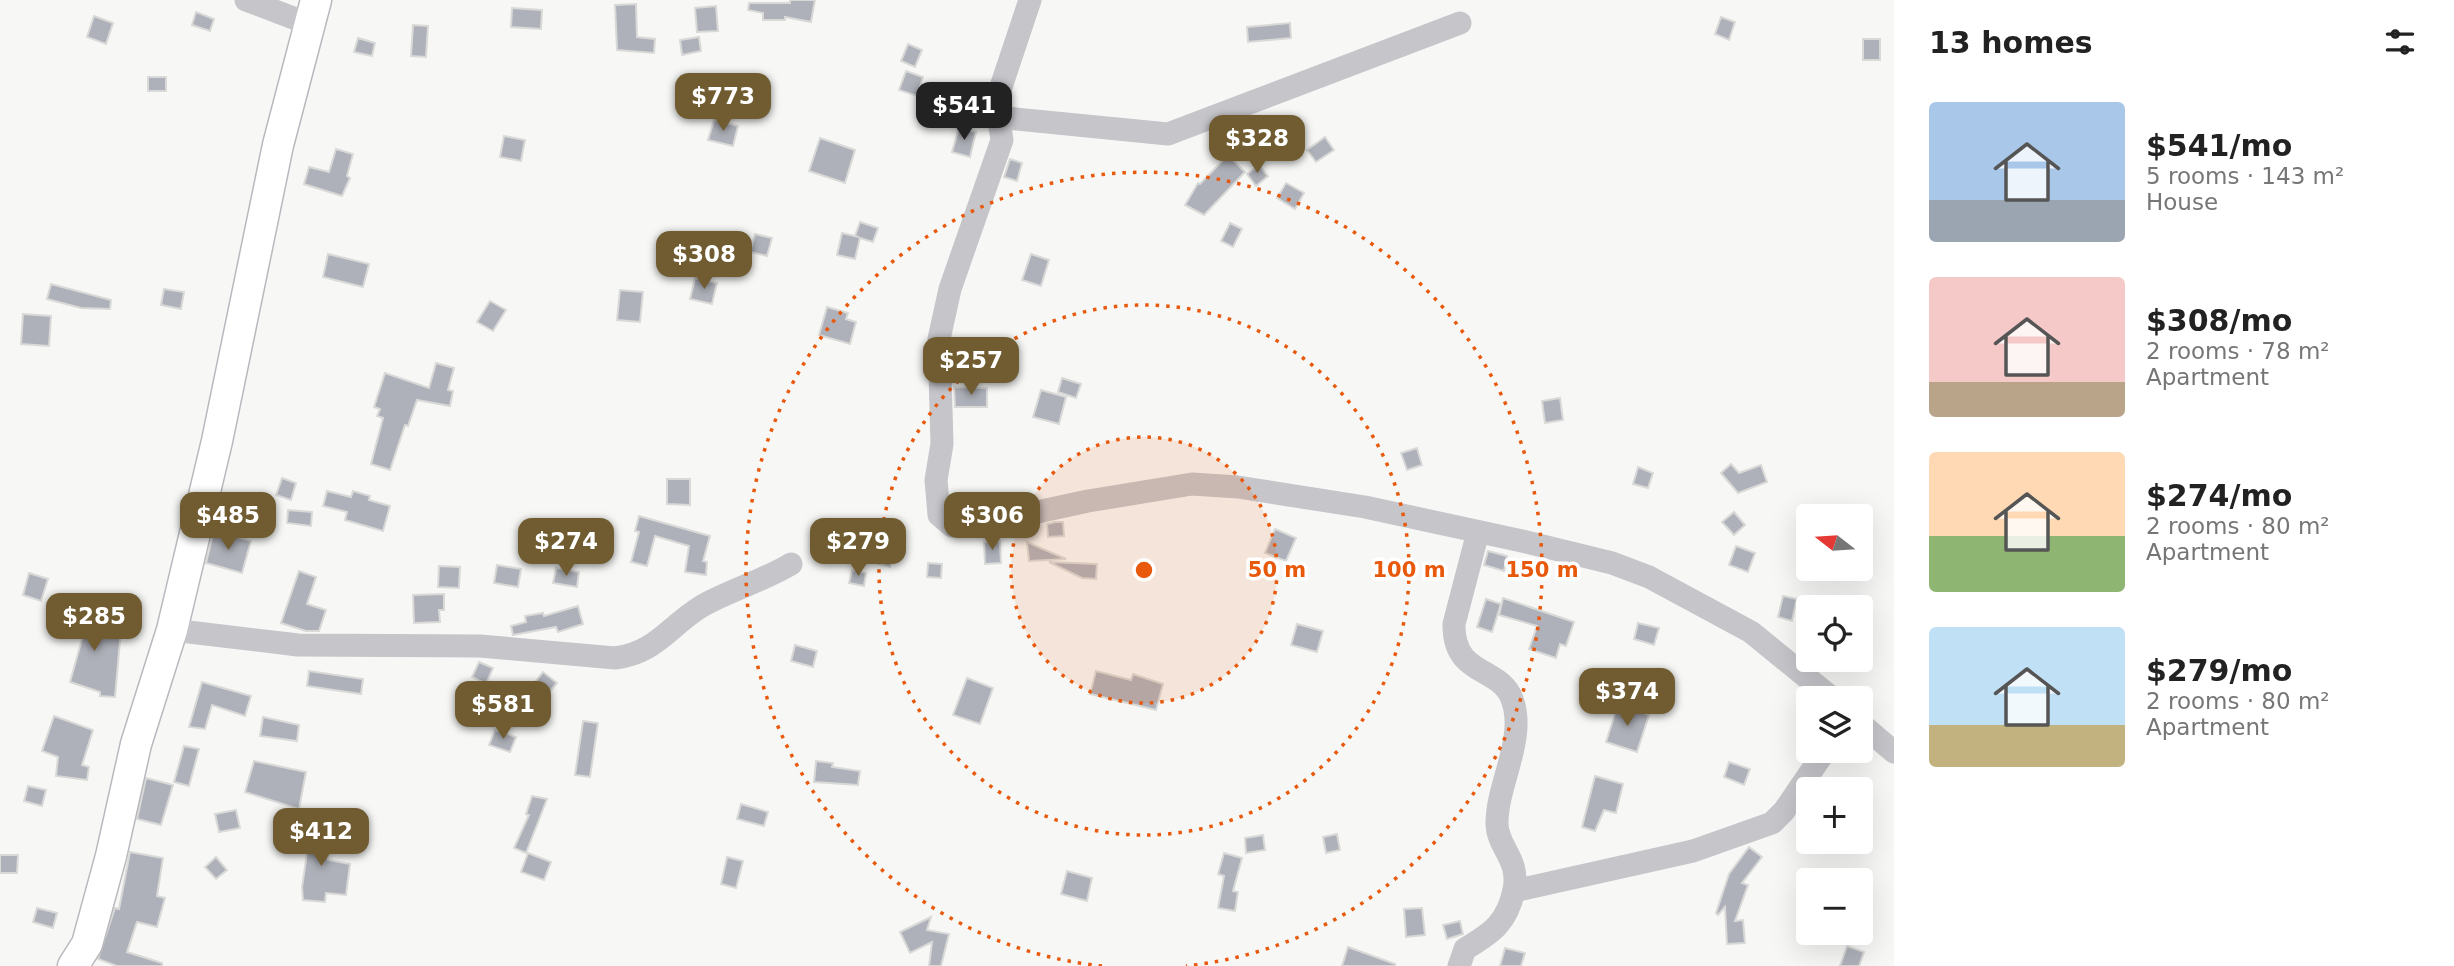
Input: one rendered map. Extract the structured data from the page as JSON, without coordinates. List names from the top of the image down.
{
  "north": "left",
  "page": {
    "heading": "13 homes",
    "price": [
      "$773",
      "$541",
      "$328",
      "$308",
      "$257",
      "$485",
      "$306",
      "$274",
      "$279",
      "$285",
      "$374",
      "$581",
      "$412"
    ],
    "list": [
      {
        "name": "$541/mo",
        "note": "5 rooms · 143 m² · House"
      },
      {
        "name": "$308/mo",
        "note": "2 rooms · 78 m² · Apartment"
      },
      {
        "name": "$274/mo",
        "note": "2 rooms · 80 m² · Apartment"
      },
      {
        "name": "$279/mo",
        "note": "2 rooms · 80 m² · Apartment"
      }
    ],
    "map_buttons": ["+", "−"]
  },
  "rings": ["50 m", "100 m", "150 m"]
}
